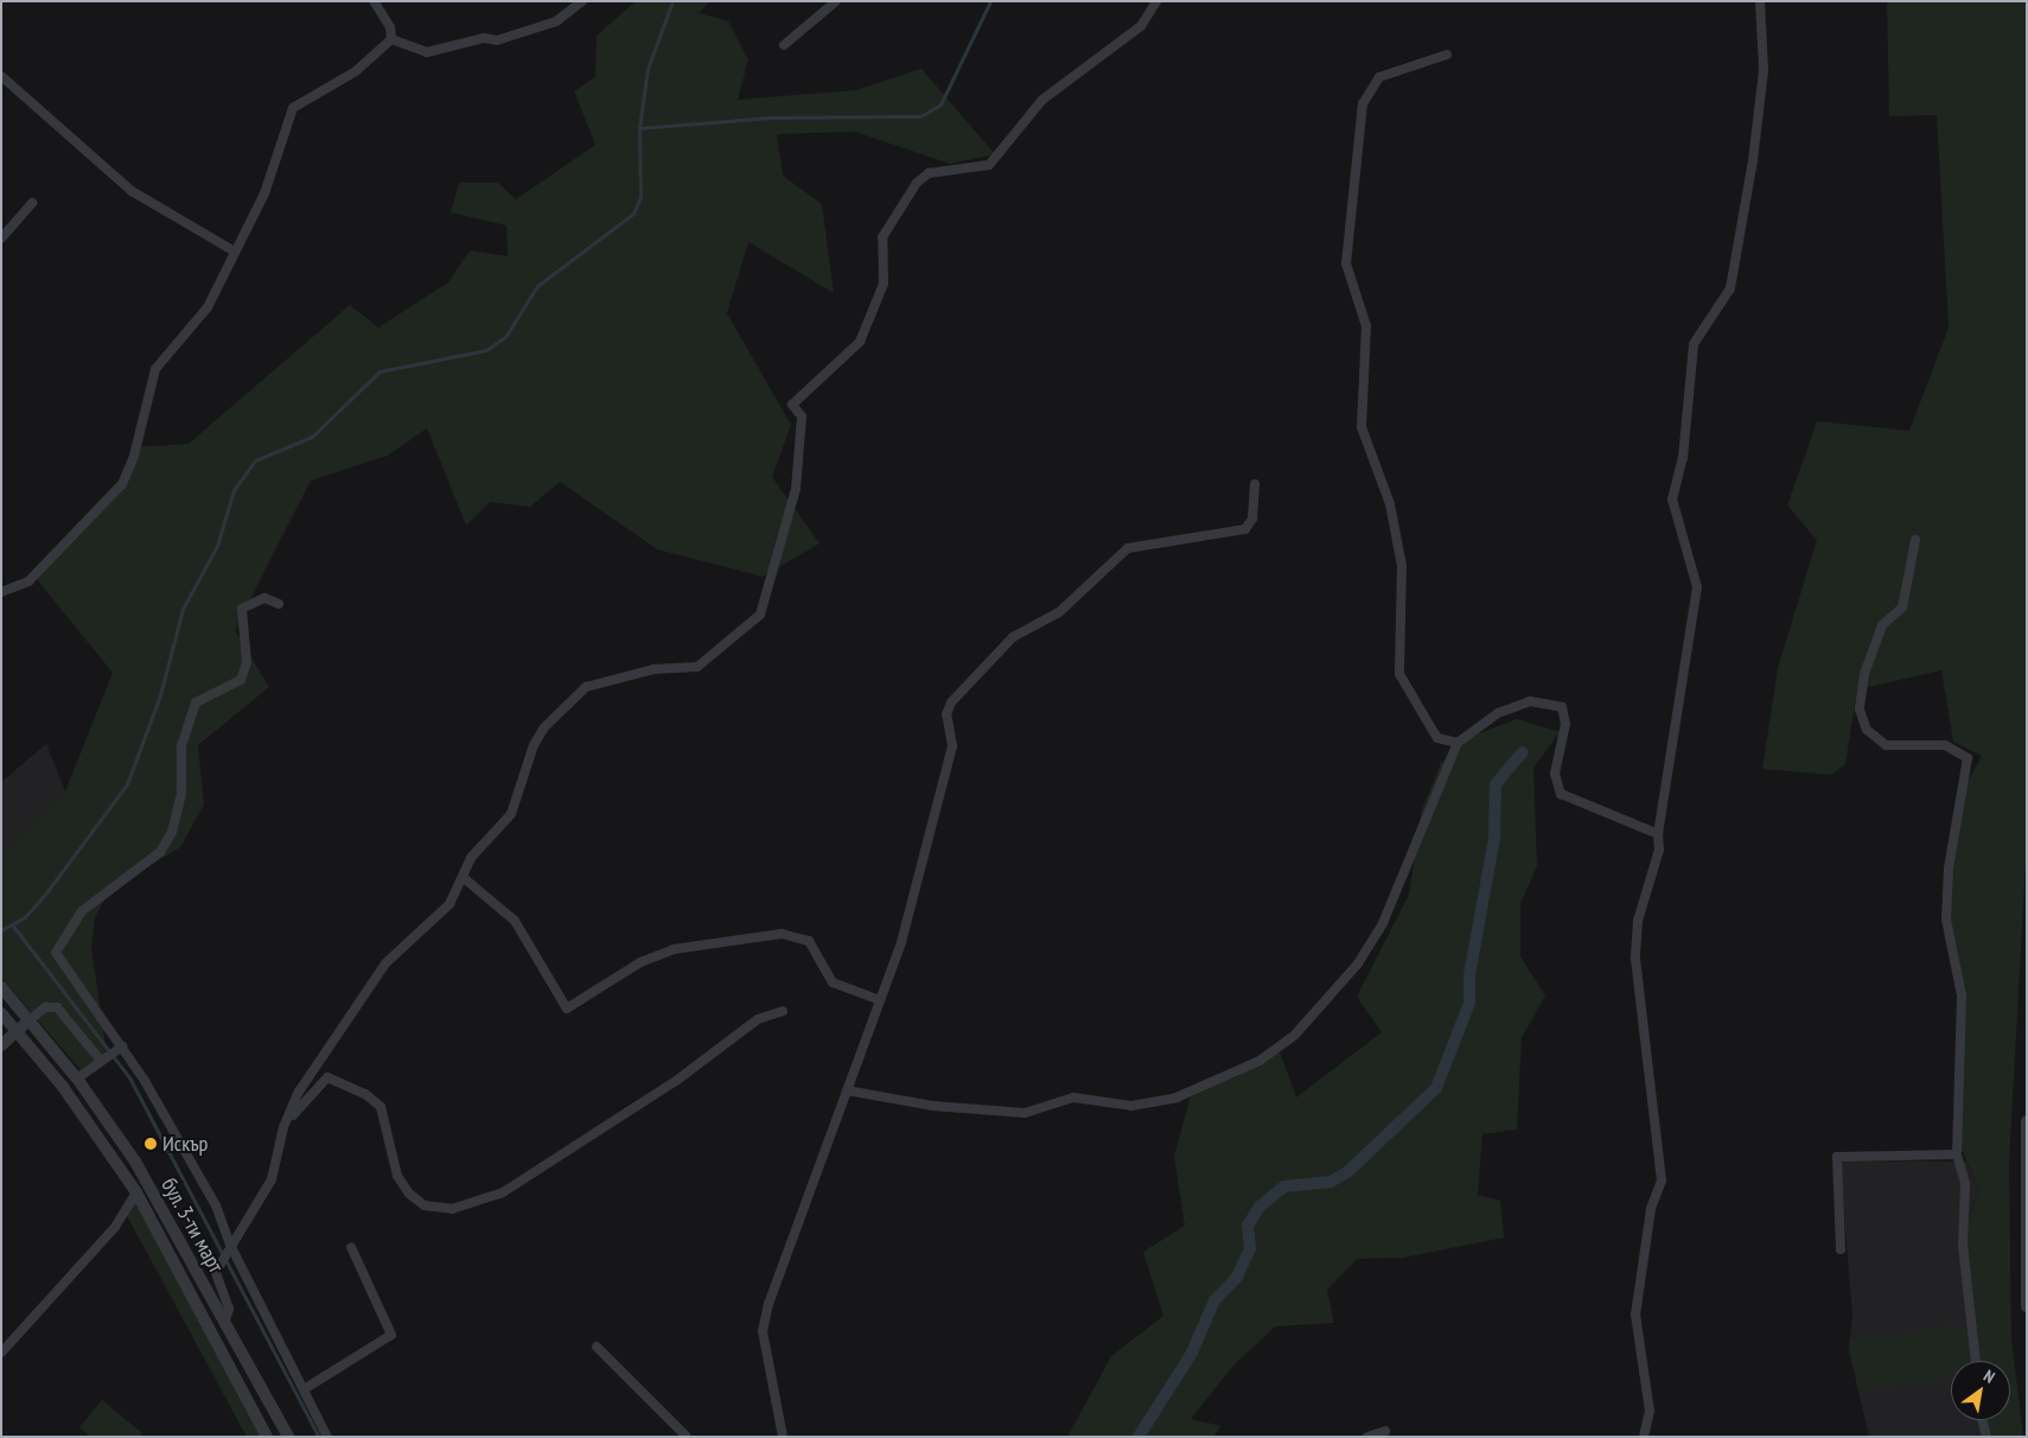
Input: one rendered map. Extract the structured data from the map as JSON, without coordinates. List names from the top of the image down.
{
  "streets": {
    "street": ["бул. 3-ти март"]
  },
  "places": ["Искър"],
  "north": "top right"
}
